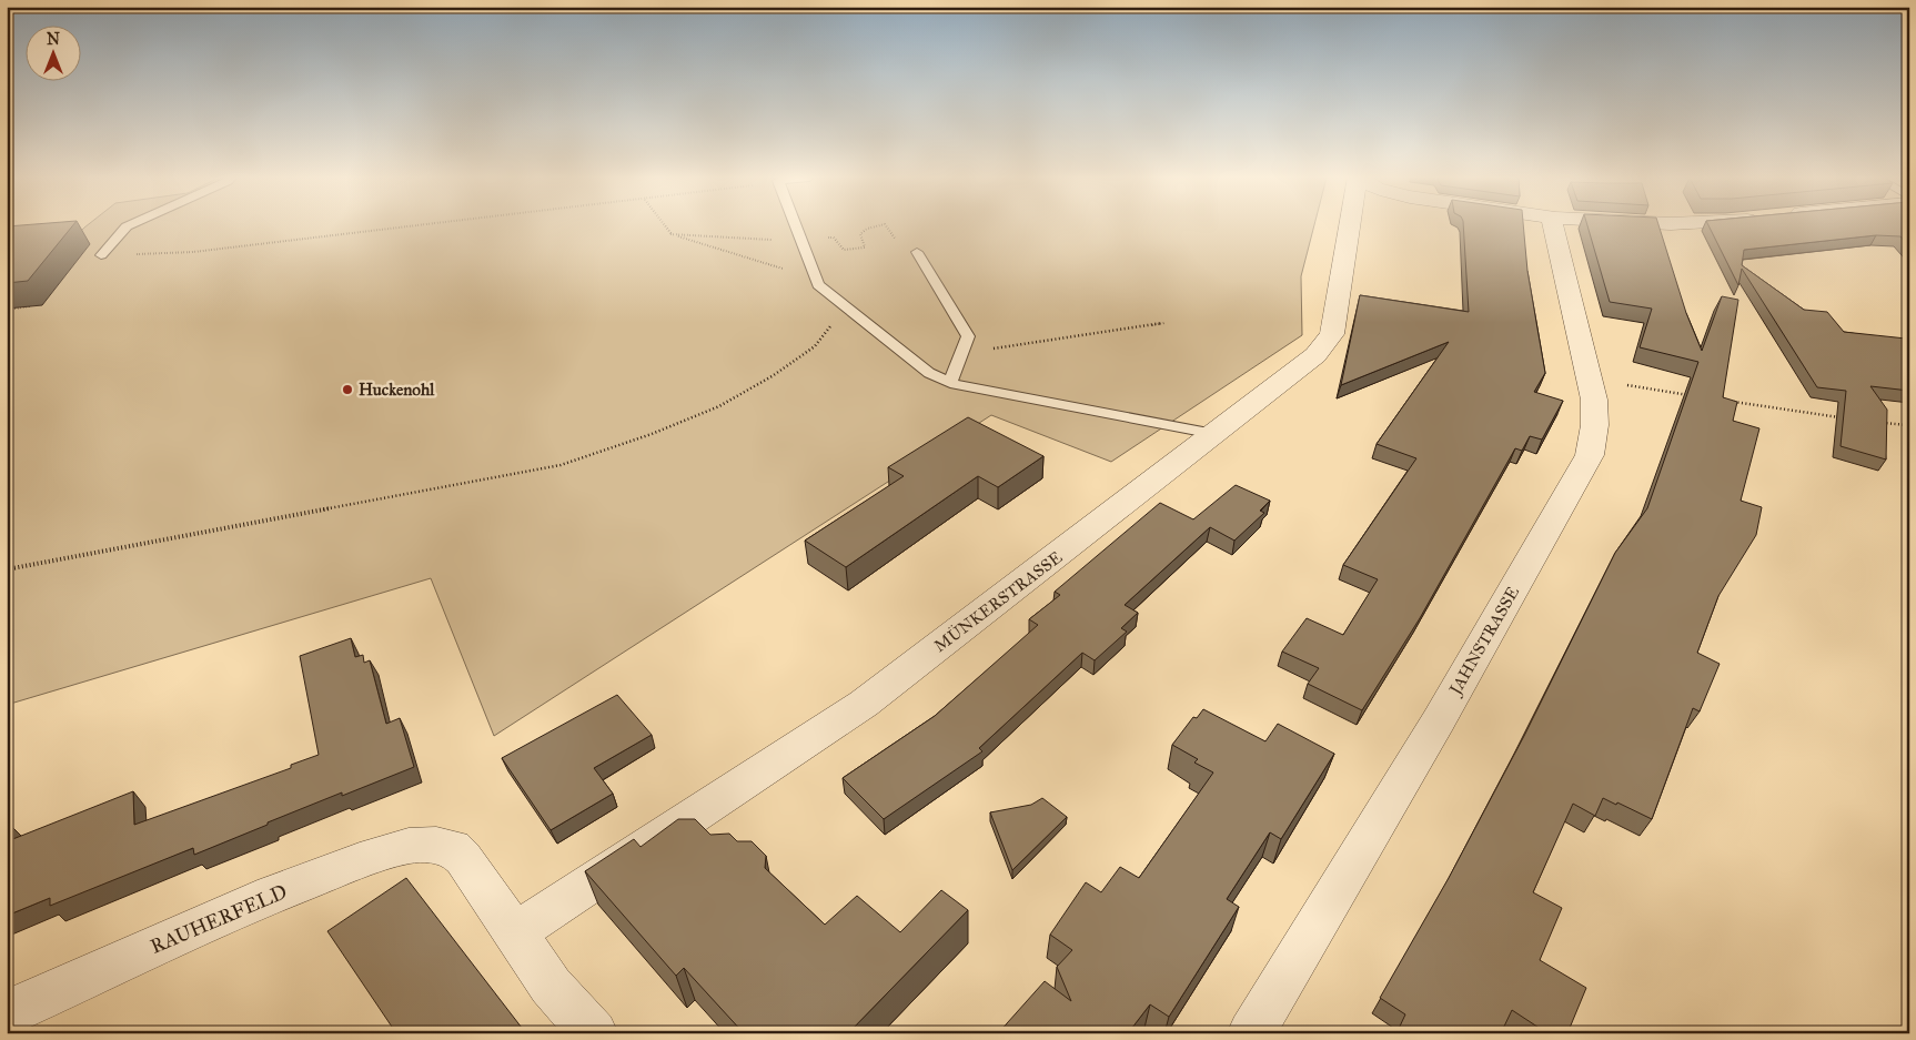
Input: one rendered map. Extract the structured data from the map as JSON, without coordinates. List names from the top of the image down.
{
  "streets": {
    "street": ["MÜNKERSTRASSE", "JAHNSTRASSE", "RAUHERFELD"]
  },
  "crossings": [
    ["MÜNKERSTRASSE", "RAUHERFELD"]
  ],
  "places": ["Huckenohl"],
  "north": "top"
}
